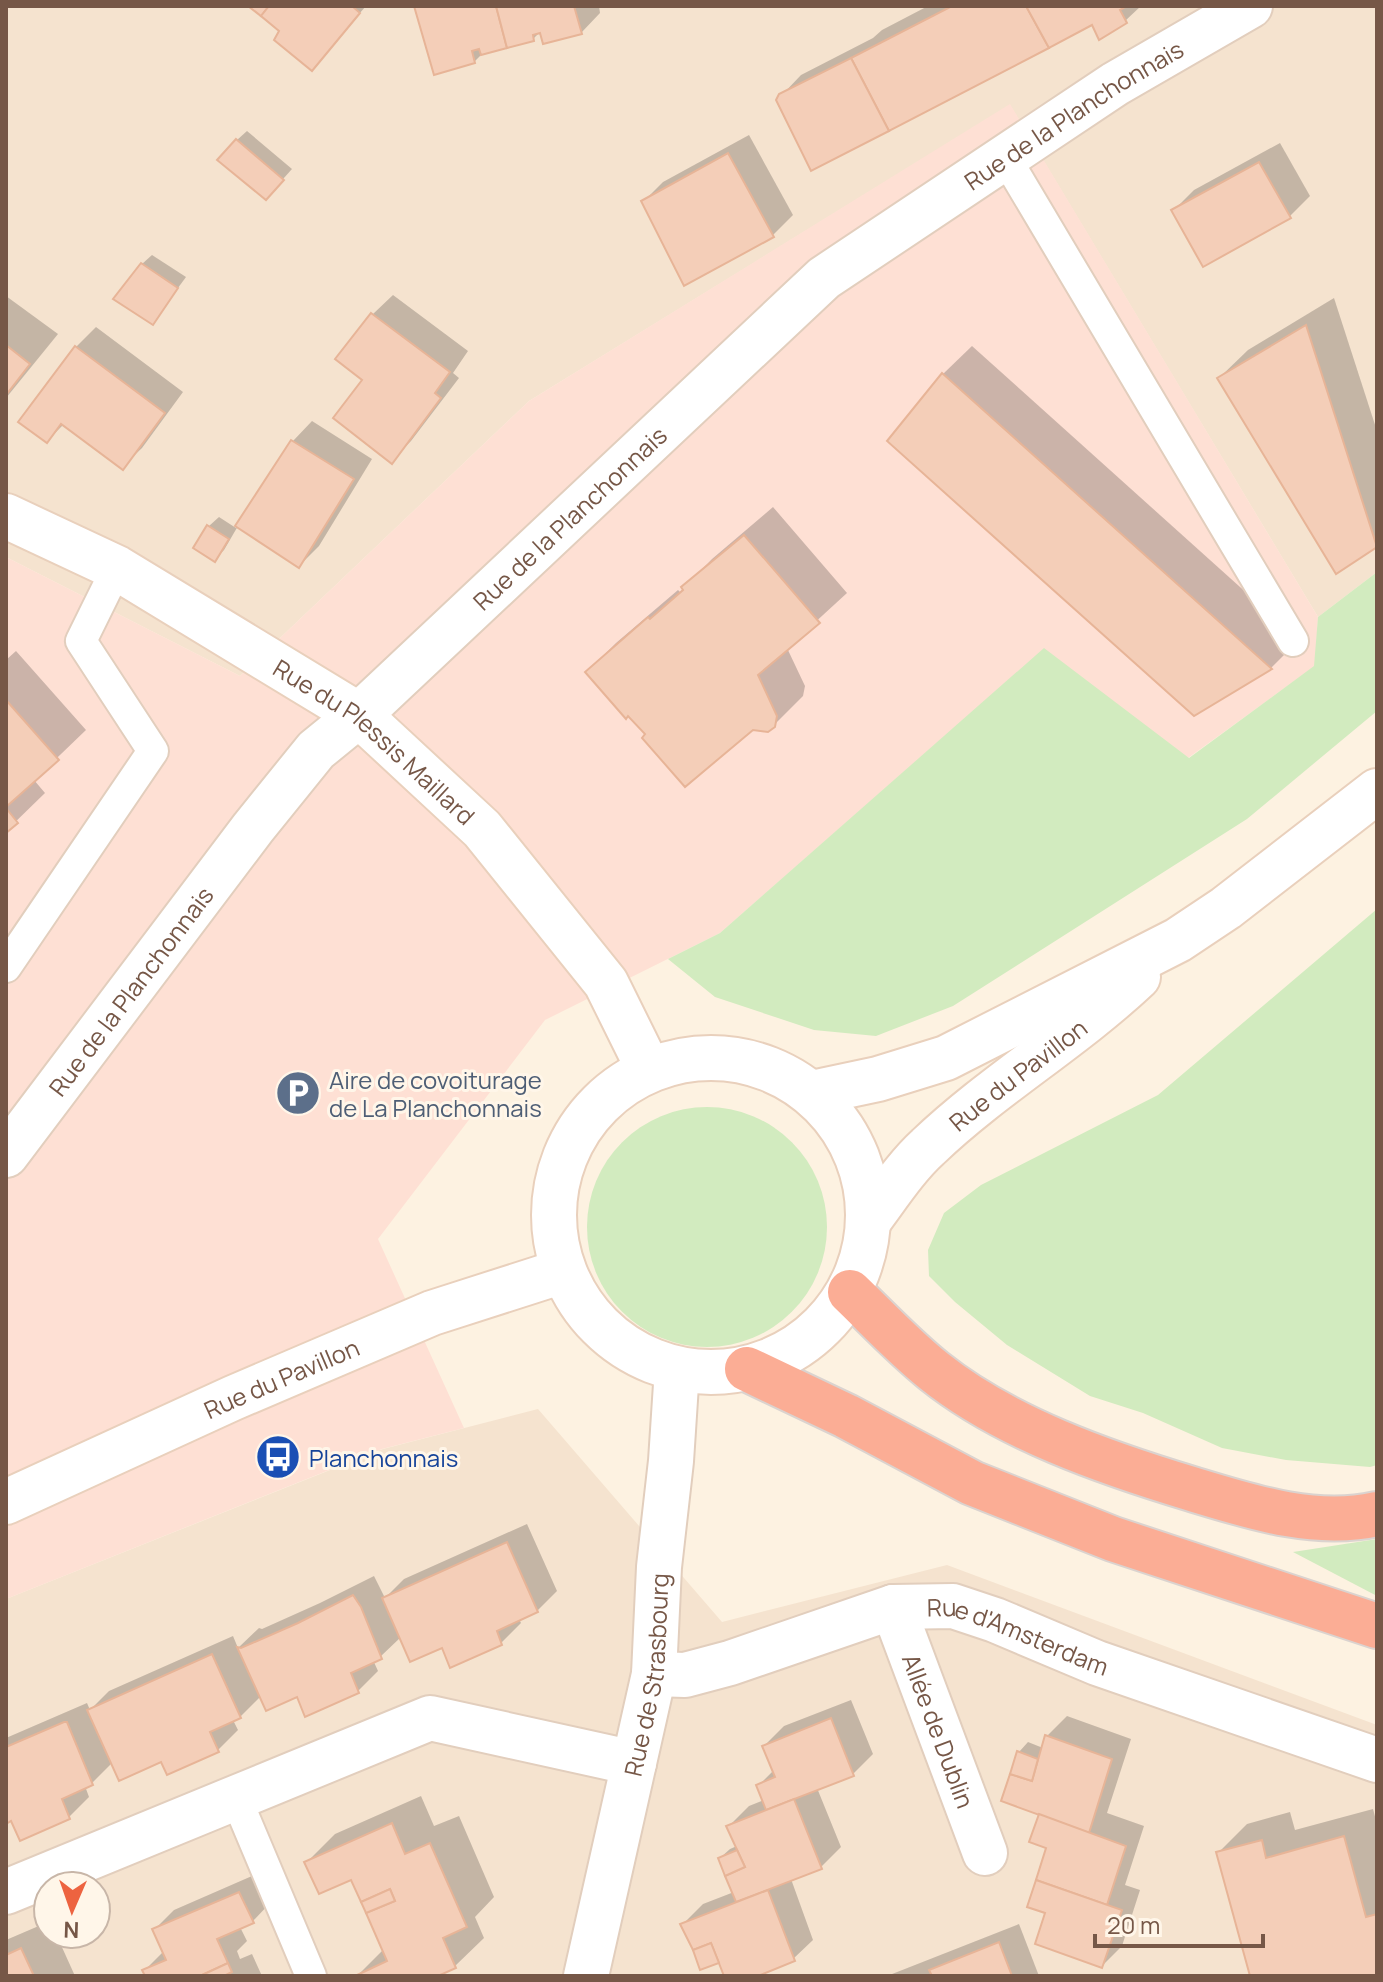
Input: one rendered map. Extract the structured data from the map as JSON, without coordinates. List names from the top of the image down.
{
  "streets": {
    "street": [
      "Rue de la Planchonnais",
      "Rue du Plessis Maillard",
      "Rue du Pavillon",
      "Rue d'Amsterdam",
      "Rue de Strasbourg",
      "Allée de Dublin"
    ]
  },
  "crossings": [
    ["Rue de la Planchonnais", "Rue du Plessis Maillard"],
    ["Rue d'Amsterdam", "Rue de Strasbourg"],
    ["Rue d'Amsterdam", "Allée de Dublin"]
  ],
  "places": {
    "parking": ["Aire de covoiturage de La Planchonnais"],
    "bus stop": ["Planchonnais"]
  },
  "scale_bar": "20 m",
  "north": "bottom"
}
